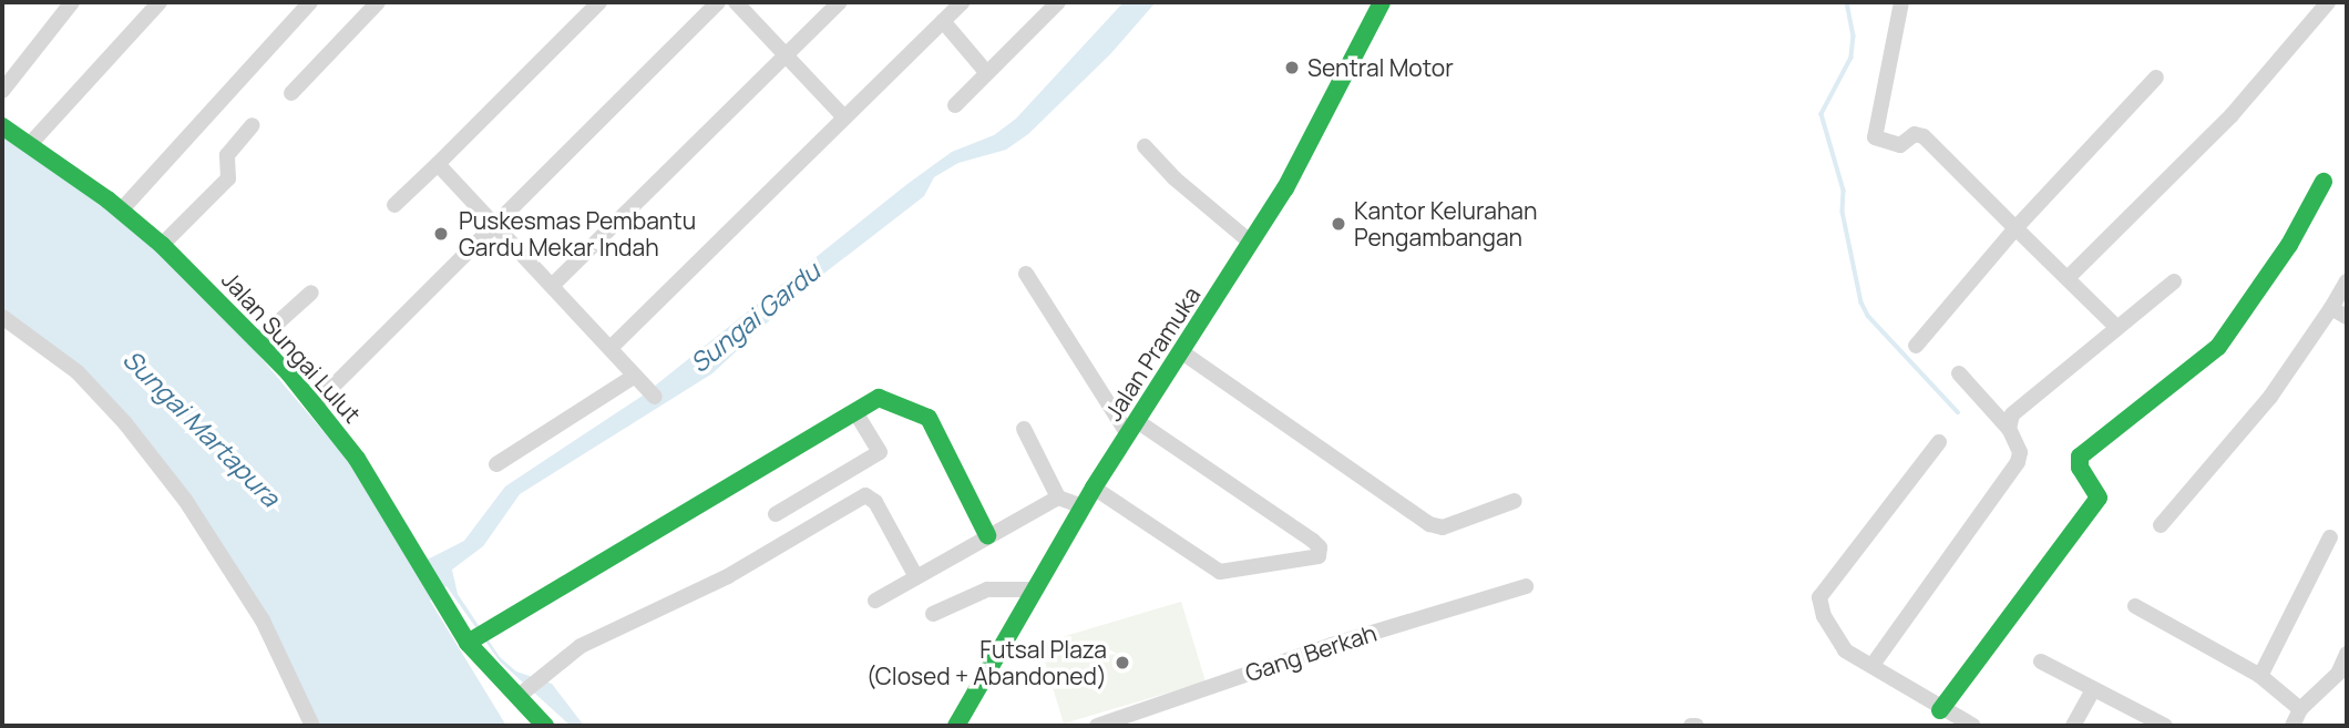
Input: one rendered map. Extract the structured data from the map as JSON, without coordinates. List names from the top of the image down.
{
  "streets": {
    "main road": ["Jalan Sungai Lulut", "Jalan Pramuka"],
    "street": ["Gang Berkah"]
  },
  "water": ["Sungai Gardu", "Sungai Martapura"],
  "places": [
    "Sentral Motor",
    "Kantor Kelurahan Pengambangan",
    "Puskesmas Pembantu Gardu Mekar Indah",
    "Futsal Plaza (Closed + Abandoned)"
  ]
}
